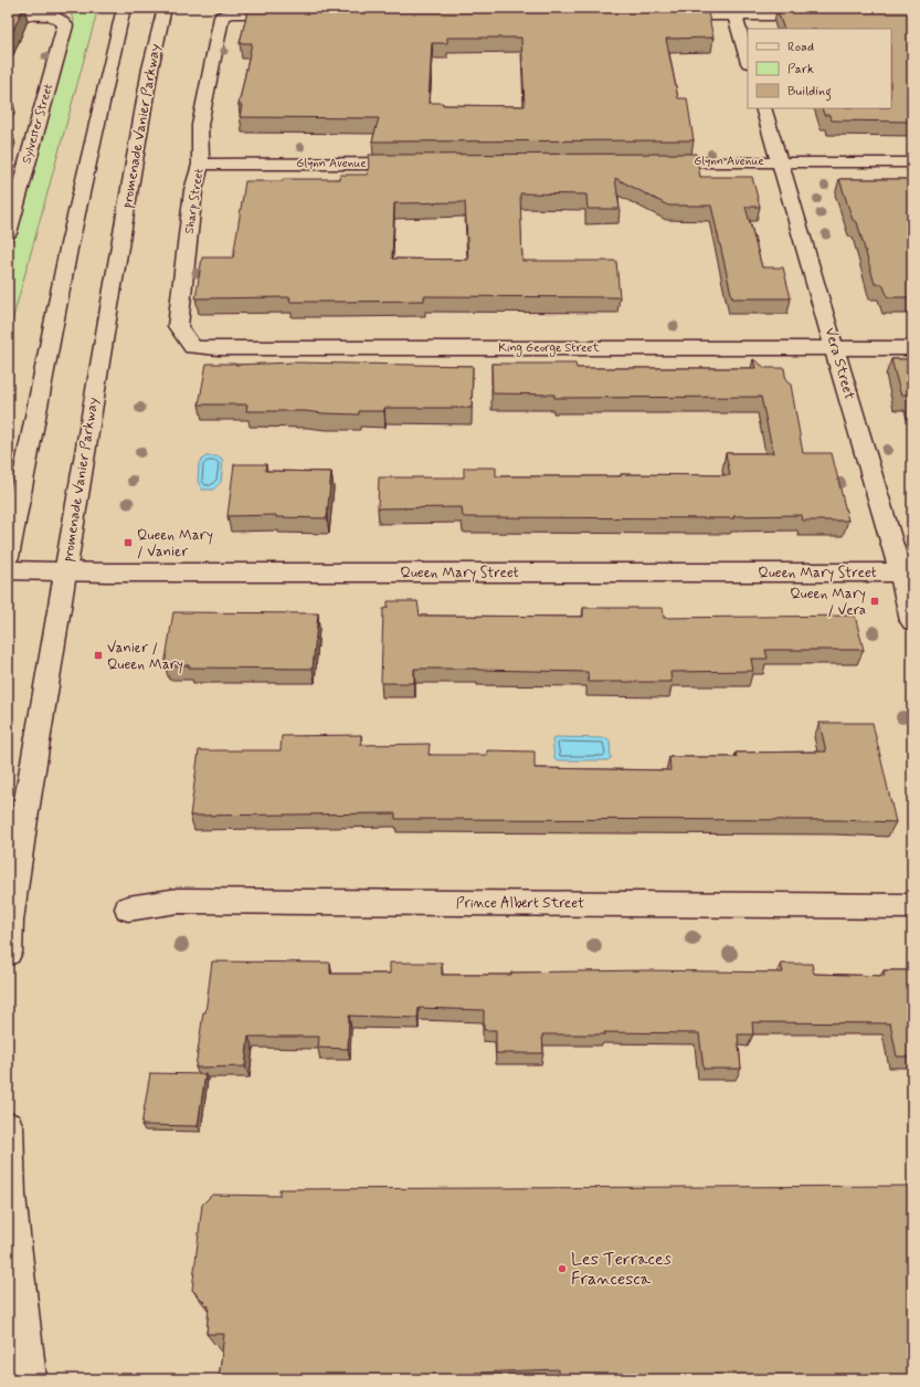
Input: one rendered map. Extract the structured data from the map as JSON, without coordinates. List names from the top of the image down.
{
  "streets": {
    "street": [
      "Sylvester Street",
      "promenade Vanier Parkway",
      "Glynn Avenue",
      "Sharp Street",
      "King George Street",
      "Vera Street",
      "Queen Mary Street",
      "Prince Albert Street"
    ]
  },
  "crossings": [
    ["promenade Vanier Parkway", "Queen Mary Street"],
    ["Glynn Avenue", "Sharp Street"],
    ["Glynn Avenue", "Vera Street"],
    ["Sharp Street", "King George Street"],
    ["King George Street", "Vera Street"],
    ["Vera Street", "Queen Mary Street"]
  ],
  "places": {
    "transit": ["Queen Mary / Vanier", "Queen Mary / Vera", "Vanier / Queen Mary"],
    "other": ["Les Terraces Francesca"]
  },
  "legend": ["Road", "Park", "Building"]
}
